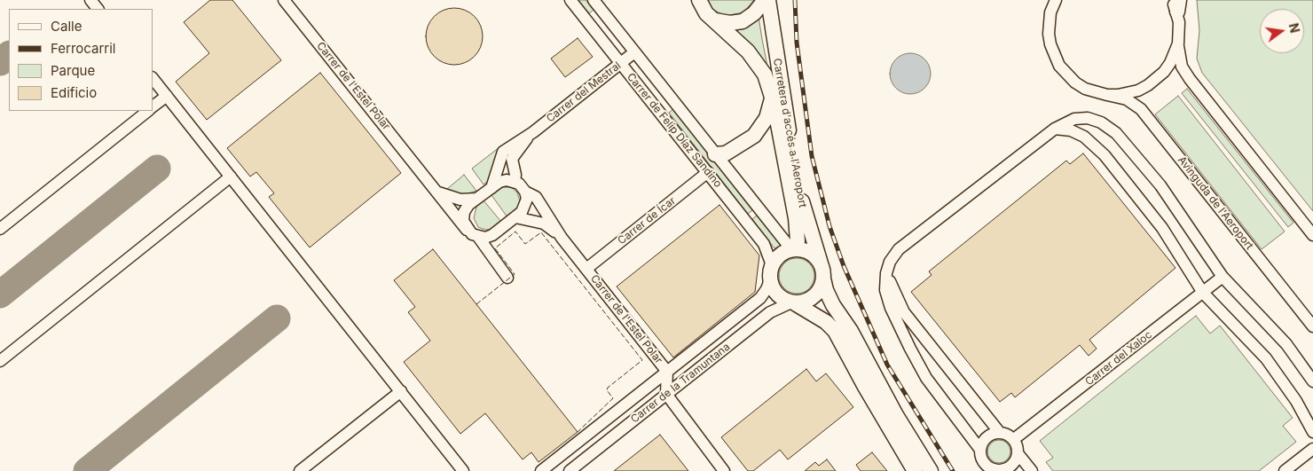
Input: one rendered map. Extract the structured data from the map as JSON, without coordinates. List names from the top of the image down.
{
  "streets": {
    "main road": ["Carretera d'accés a l'Aeroport"],
    "street": [
      "Carrer de l'Estel Polar",
      "Carrer del Mestral",
      "Carrer de Felip Díaz Sandino",
      "Avinguda de l'Aeroport",
      "Carrer de Ícar",
      "Carrer del Xaloc",
      "Carrer de la Tramuntana"
    ]
  },
  "crossings": [
    ["Carrer de l'Estel Polar", "Carrer del Mestral"],
    ["Carrer de l'Estel Polar", "Carrer de Ícar"],
    ["Carrer de l'Estel Polar", "Carrer de la Tramuntana"],
    ["Carrer del Mestral", "Carrer de Felip Díaz Sandino"],
    ["Carrer de Felip Díaz Sandino", "Carretera d'accés a l'Aeroport"],
    ["Carrer de Felip Díaz Sandino", "Carrer de Ícar"],
    ["Carrer de Felip Díaz Sandino", "Carrer de la Tramuntana"],
    ["Carretera d'accés a l'Aeroport", "Carrer de la Tramuntana"]
  ],
  "legend": [
    "Calle",
    "Ferrocarril",
    "Parque",
    "Edificio"
  ],
  "north": "right"
}
